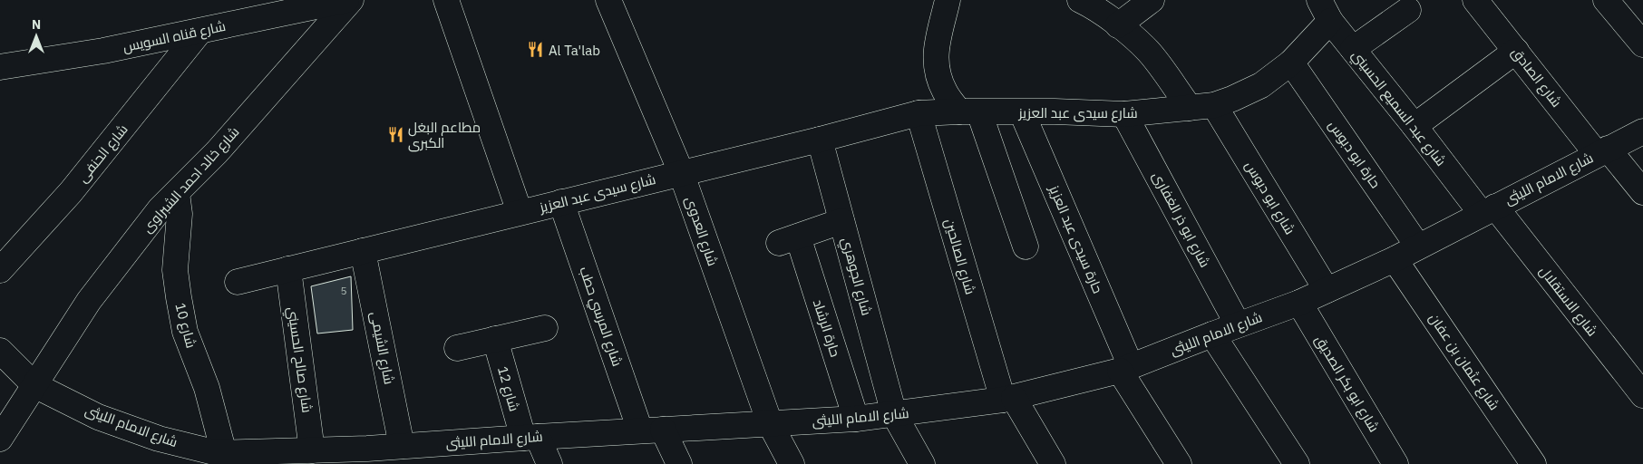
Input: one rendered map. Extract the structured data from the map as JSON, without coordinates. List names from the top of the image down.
{
  "streets": {
    "street": [
      "شارع قناه السويس",
      "شارع الصادق",
      "شارع عبد السميع الحسيني",
      "شارع سيدى عبد العزيز",
      "شارع الحنفى",
      "حارة ابو دبوس",
      "شارع الامام الليثى",
      "شارع خالد احمد الشبراوى",
      "شارع ابو دبوس",
      "شارع ابو ذر الغفارى",
      "شارع العدوى",
      "حارة سيدى عبد العزيز",
      "شارع الصالحين",
      "شارع الجوهري",
      "شارع الاستقلال",
      "شارع المرسي حطب",
      "شارع 10",
      "حارة الرشاد",
      "شارع الشيمى",
      "شارع صالح الحسيني",
      "شارع عثمان بن عفان",
      "شارع ابو بكر الصديق",
      "شارع 12"
    ]
  },
  "crossings": [
    ["شارع قناه السويس", "شارع الحنفى"],
    ["شارع الصادق", "شارع الامام الليثى"],
    ["شارع عبد السميع الحسيني", "شارع سيدى عبد العزيز"],
    ["شارع عبد السميع الحسيني", "شارع الامام الليثى"],
    ["شارع عبد السميع الحسيني", "شارع الاستقلال"],
    ["شارع سيدى عبد العزيز", "حارة ابو دبوس"],
    ["شارع سيدى عبد العزيز", "شارع ابو دبوس"],
    ["شارع سيدى عبد العزيز", "شارع ابو ذر الغفارى"],
    ["شارع سيدى عبد العزيز", "شارع العدوى"],
    ["شارع سيدى عبد العزيز", "حارة سيدى عبد العزيز"],
    ["شارع سيدى عبد العزيز", "شارع الصالحين"],
    ["شارع سيدى عبد العزيز", "شارع الجوهري"],
    ["شارع سيدى عبد العزيز", "شارع المرسي حطب"],
    ["شارع سيدى عبد العزيز", "شارع الشيمى"],
    ["شارع سيدى عبد العزيز", "شارع صالح الحسيني"],
    ["حارة ابو دبوس", "شارع الامام الليثى"],
    ["شارع الامام الليثى", "شارع خالد احمد الشبراوى"],
    ["شارع الامام الليثى", "شارع ابو دبوس"],
    ["شارع الامام الليثى", "شارع ابو ذر الغفارى"],
    ["شارع الامام الليثى", "شارع العدوى"],
    ["شارع الامام الليثى", "حارة سيدى عبد العزيز"],
    ["شارع الامام الليثى", "شارع الصالحين"],
    ["شارع الامام الليثى", "شارع الجوهري"],
    ["شارع الامام الليثى", "شارع الاستقلال"],
    ["شارع الامام الليثى", "شارع المرسي حطب"],
    ["شارع الامام الليثى", "شارع 10"],
    ["شارع الامام الليثى", "حارة الرشاد"],
    ["شارع الامام الليثى", "شارع الشيمى"],
    ["شارع الامام الليثى", "شارع صالح الحسيني"],
    ["شارع الامام الليثى", "شارع عثمان بن عفان"],
    ["شارع الامام الليثى", "شارع ابو بكر الصديق"],
    ["شارع الامام الليثى", "شارع 12"],
    ["شارع خالد احمد الشبراوى", "شارع 10"],
    ["شارع الجوهري", "حارة الرشاد"]
  ],
  "places": {
    "restaurant": ["Al Ta'lab", "مطاعم البغل الكبرى"]
  },
  "house_numbers": ["5"],
  "north": "top"
}
